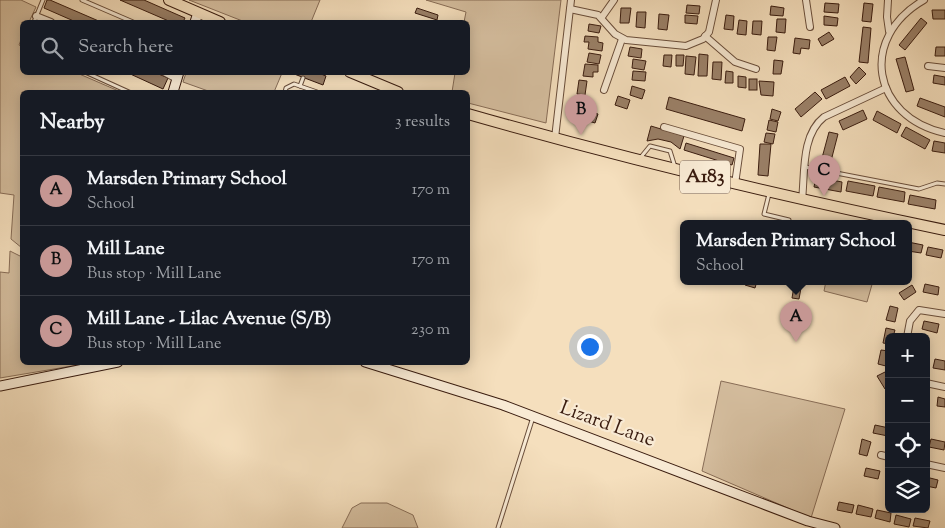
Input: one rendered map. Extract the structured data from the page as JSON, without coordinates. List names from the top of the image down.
{
  "streets": {
    "main road": ["A183"],
    "street": ["Lizard Lane"]
  },
  "page": {
    "search": "Search here",
    "heading": ["Nearby", "3 results"],
    "pins": ["B", "C", "A"],
    "list": [
      {
        "mark": "A",
        "name": "Marsden Primary School",
        "note": "School",
        "value": "170 m"
      },
      {
        "mark": "B",
        "name": "Mill Lane",
        "note": "Bus stop · Mill Lane",
        "value": "170 m"
      },
      {
        "mark": "C",
        "name": "Mill Lane - Lilac Avenue (S/B)",
        "note": "Bus stop · Mill Lane",
        "value": "230 m"
      }
    ],
    "popup": ["Marsden Primary School", "School"],
    "map_buttons": ["+", "−"]
  }
}
